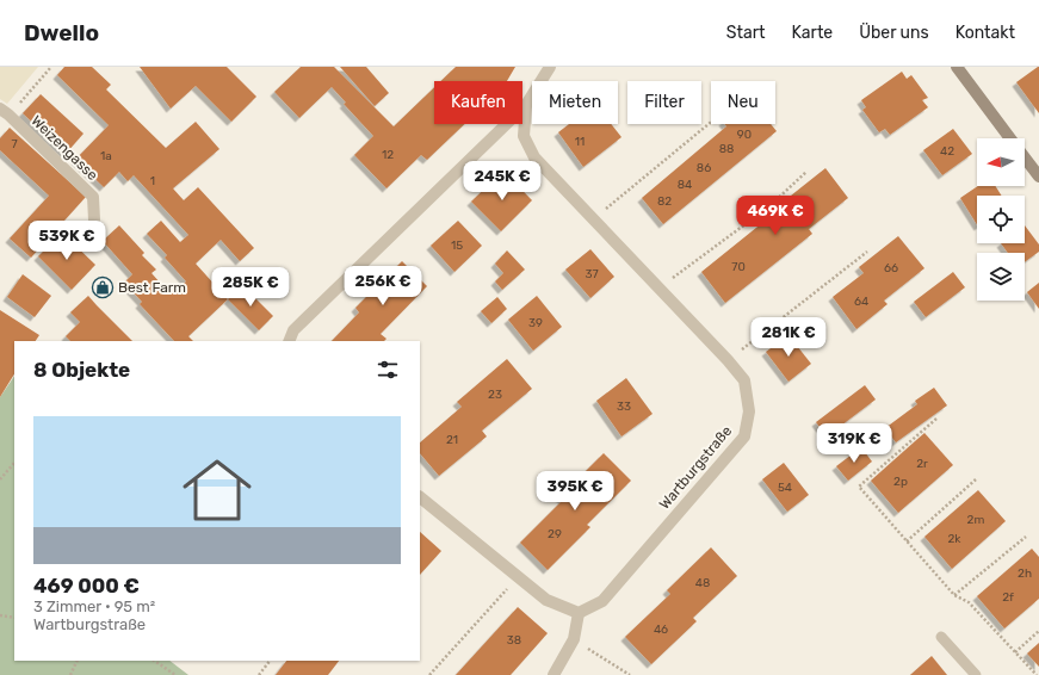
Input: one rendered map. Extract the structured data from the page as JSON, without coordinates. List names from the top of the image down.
{
  "streets": {
    "street": ["Weizengasse", "Wartburgstraße"]
  },
  "places": {
    "shop": ["Best Farm"]
  },
  "house_numbers": [
    "90",
    "11",
    "7",
    "88",
    "42",
    "12",
    "1a",
    "86",
    "1",
    "84",
    "82",
    "15",
    "70",
    "66",
    "37",
    "64",
    "39",
    "23",
    "33",
    "21",
    "2r",
    "2p",
    "54",
    "2m",
    "29",
    "2k",
    "2h",
    "48",
    "2f",
    "46",
    "38"
  ],
  "north": "left",
  "page": {
    "header": "Dwello",
    "nav": [
      "Start",
      "Karte",
      "Über uns",
      "Kontakt"
    ],
    "chip": [
      "Kaufen",
      "Mieten",
      "Filter",
      "Neu"
    ],
    "price": [
      "245K €",
      "469K €",
      "539K €",
      "256K €",
      "285K €",
      "281K €",
      "319K €",
      "395K €"
    ],
    "heading": "8 Objekte",
    "list": [
      {
        "name": "469 000 €",
        "note": "3 Zimmer · 95 m² · Wartburgstraße"
      }
    ]
  }
}
